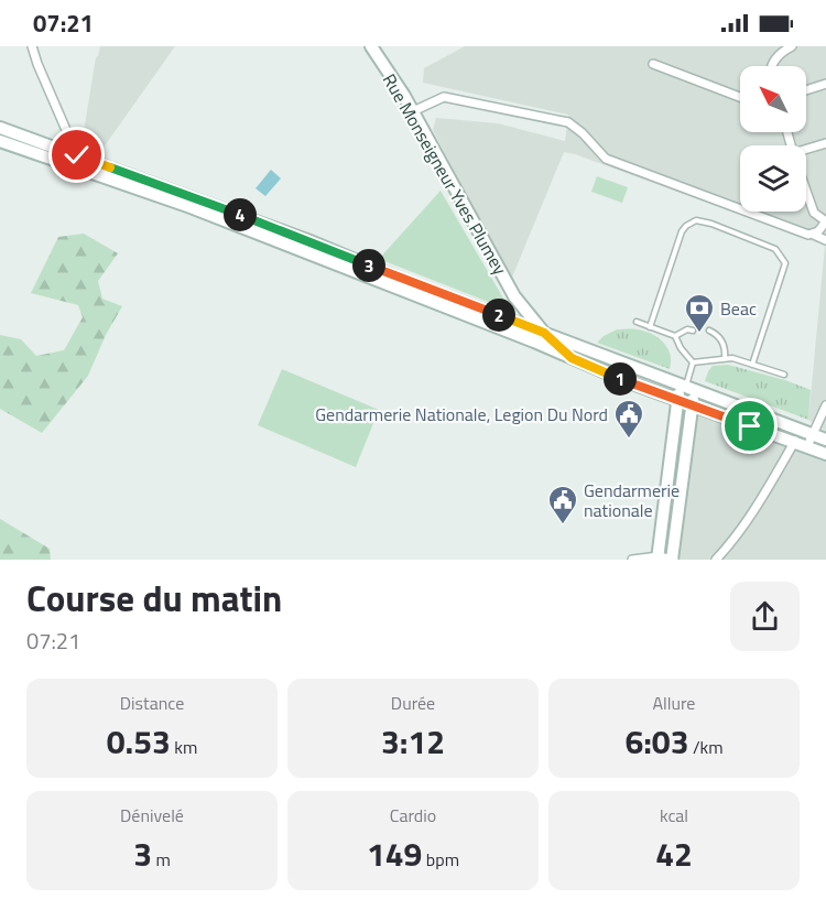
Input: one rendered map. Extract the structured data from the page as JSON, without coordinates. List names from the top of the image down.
{
  "streets": {
    "main road": ["Rue Monseigneur Yves Plumey"]
  },
  "places": {
    "bank": ["Beac"],
    "public building": ["Gendarmerie Nationale, Legion Du Nord", "Gendarmerie nationale"]
  },
  "north": "top left",
  "page": {
    "status": "07:21",
    "pins": [
      "4",
      "3",
      "2",
      "1"
    ],
    "heading": ["Course du matin", "07:21"],
    "stats": [
      ["Distance", "0.53 km"],
      ["Durée", "3:12"],
      ["Allure", "6:03 /km"],
      ["Dénivelé", "3 m"],
      ["Cardio", "149 bpm"],
      ["kcal", "42"]
    ]
  }
}
